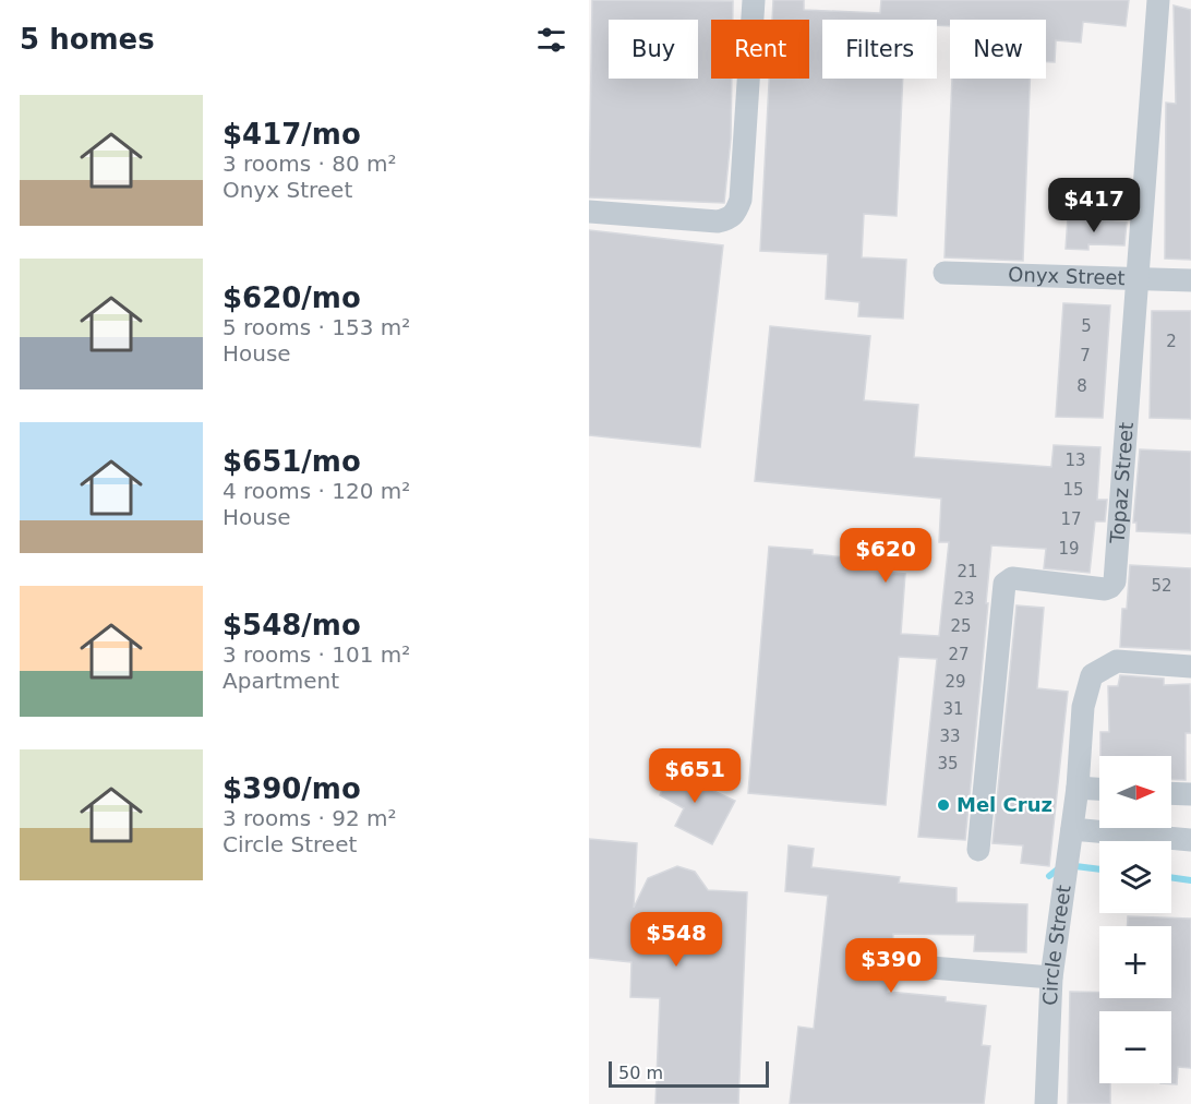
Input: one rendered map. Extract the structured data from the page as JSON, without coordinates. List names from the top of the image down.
{
  "streets": {
    "street": ["Onyx Street", "Topaz Street", "Circle Street"]
  },
  "crossings": [
    ["Onyx Street", "Topaz Street"]
  ],
  "places": ["Mel Cruz"],
  "house_numbers": [
    "5",
    "2",
    "7",
    "8",
    "13",
    "15",
    "17",
    "19",
    "21",
    "52",
    "23",
    "25",
    "27",
    "29",
    "31",
    "33",
    "35"
  ],
  "scale_bar": "50 m",
  "north": "right",
  "page": {
    "heading": "5 homes",
    "chip": [
      "Buy",
      "Rent",
      "Filters",
      "New"
    ],
    "list": [
      {
        "name": "$417/mo",
        "note": "3 rooms · 80 m² · Onyx Street"
      },
      {
        "name": "$620/mo",
        "note": "5 rooms · 153 m² · House"
      },
      {
        "name": "$651/mo",
        "note": "4 rooms · 120 m² · House"
      },
      {
        "name": "$548/mo",
        "note": "3 rooms · 101 m² · Apartment"
      },
      {
        "name": "$390/mo",
        "note": "3 rooms · 92 m² · Circle Street"
      }
    ],
    "price": [
      "$417",
      "$620",
      "$651",
      "$548",
      "$390"
    ],
    "map_buttons": ["+", "−"],
    "scale": "50 m"
  }
}
